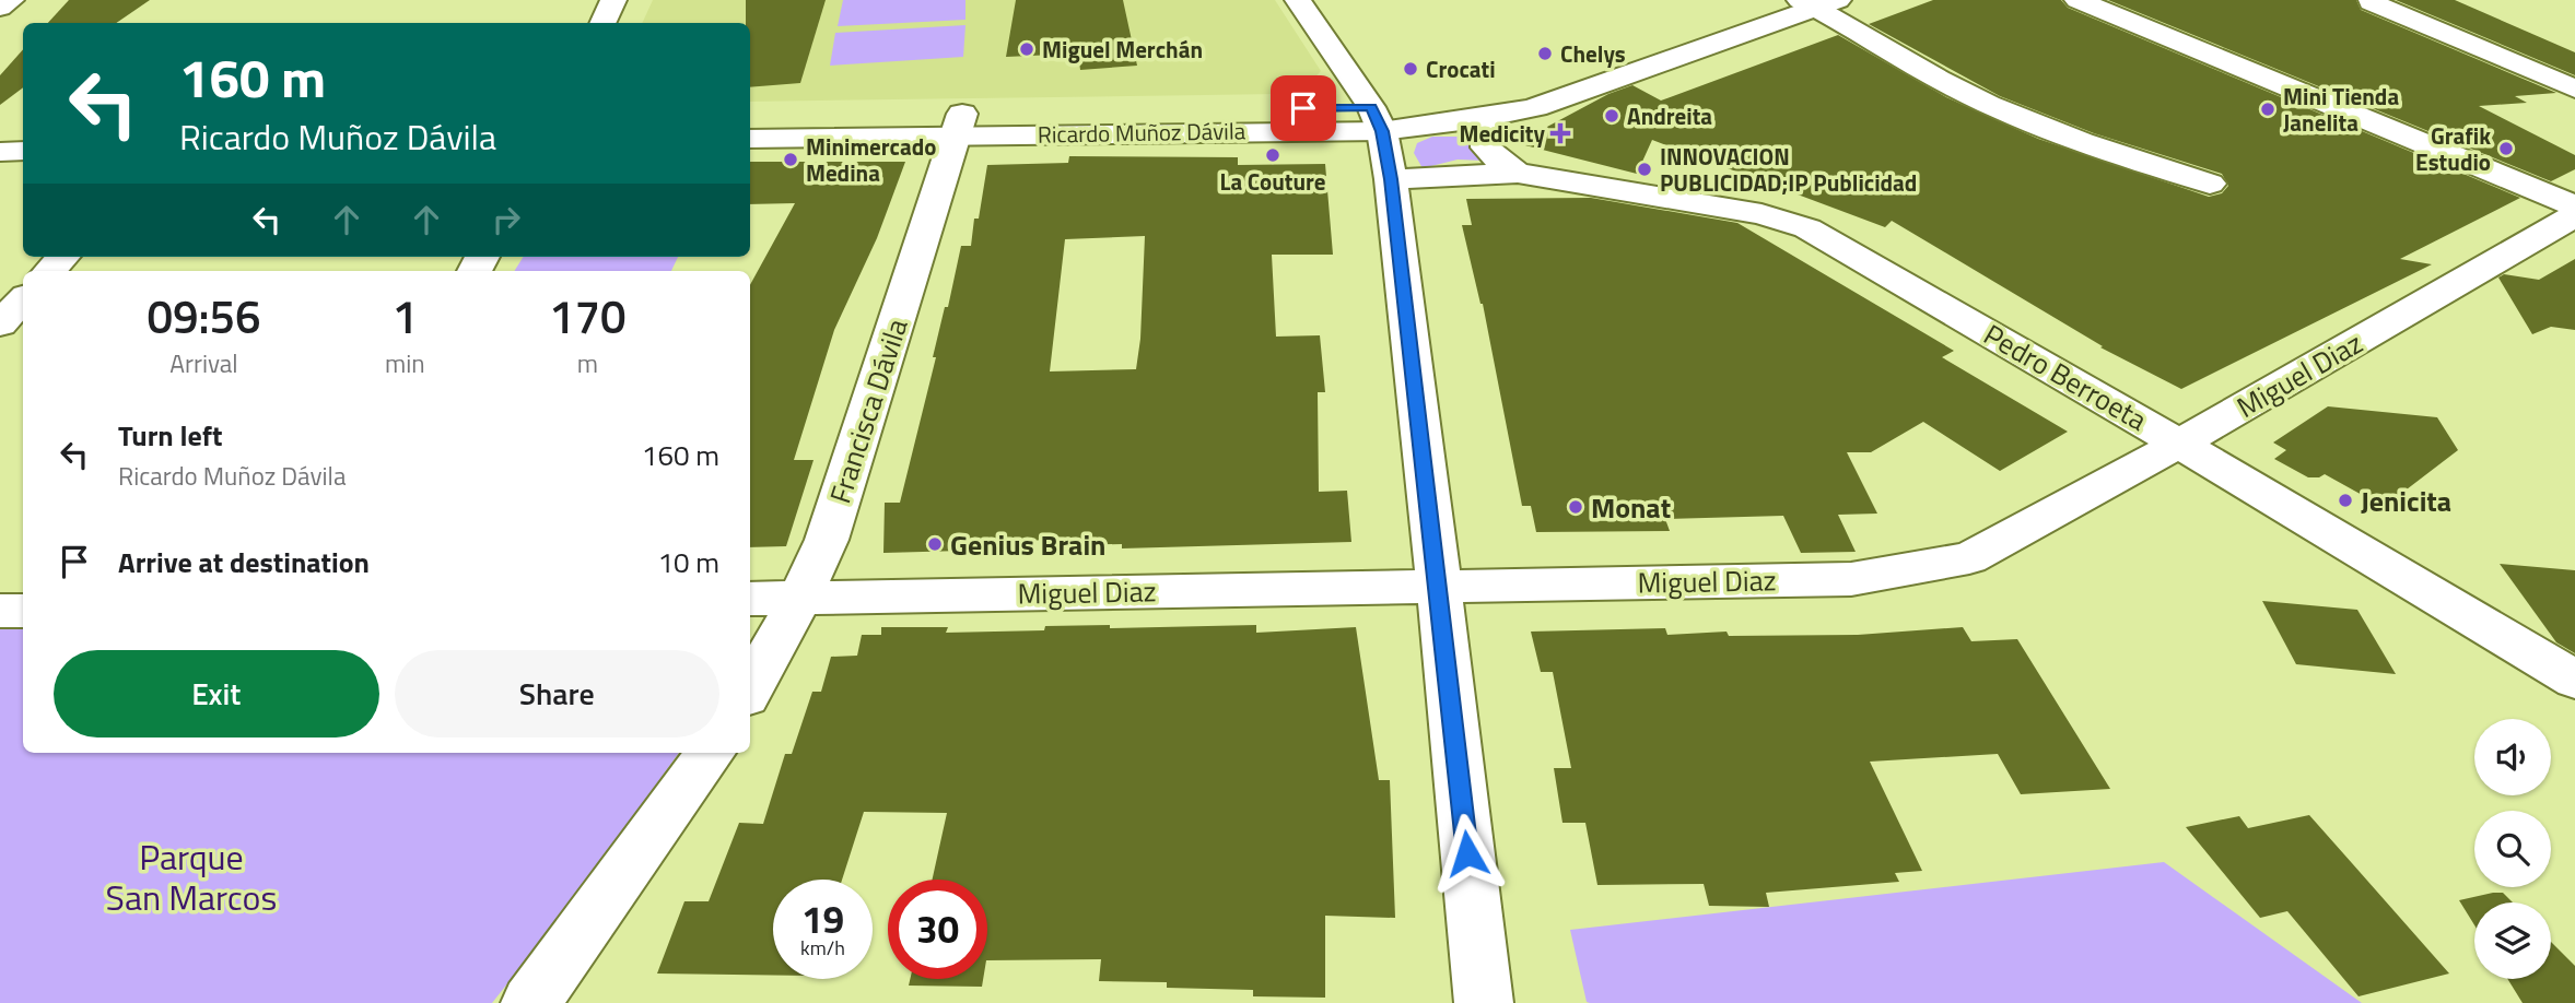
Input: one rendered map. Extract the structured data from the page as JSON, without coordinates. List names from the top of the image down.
{
  "streets": {
    "street": [
      "Ricardo Muñoz Dávila",
      "Miguel Diaz",
      "Pedro Berroeta",
      "Francisca Dávila"
    ]
  },
  "crossings": [
    ["Ricardo Muñoz Dávila", "Pedro Berroeta"],
    ["Ricardo Muñoz Dávila", "Francisca Dávila"],
    ["Miguel Diaz", "Pedro Berroeta"],
    ["Miguel Diaz", "Francisca Dávila"]
  ],
  "parks": ["Parque San Marcos"],
  "places": {
    "other": [
      "Miguel Merchán",
      "Chelys",
      "Crocati",
      "Mini Tienda Janelita",
      "Andreita",
      "Grafik Estudio",
      "La Couture",
      "Minimercado Medina",
      "INNOVACION PUBLICIDAD;IP Publicidad",
      "Jenicita",
      "Monat",
      "Genius Brain"
    ],
    "health": ["Medicity"]
  },
  "page": {
    "turn": ["160 m", "Ricardo Muñoz Dávila"],
    "eta": [
      "09:56",
      "Arrival",
      "1",
      "min",
      "170",
      "m"
    ],
    "list": [
      {
        "name": "Turn left",
        "note": "Ricardo Muñoz Dávila",
        "value": "160 m"
      },
      {
        "name": "Arrive at destination",
        "value": "10 m"
      }
    ],
    "buttons": ["Exit", "Share"],
    "speed": "19 km/h",
    "limit": "30"
  }
}
